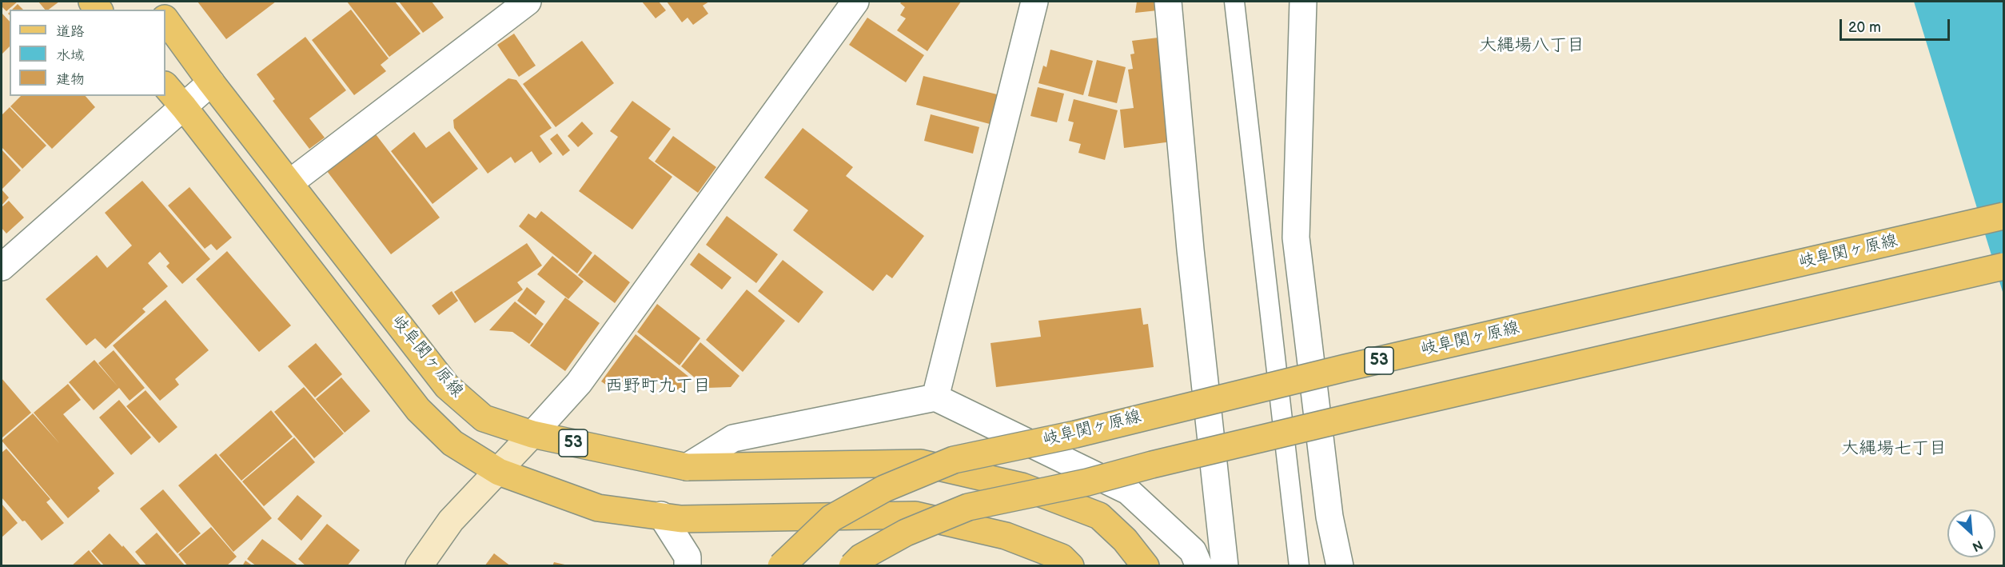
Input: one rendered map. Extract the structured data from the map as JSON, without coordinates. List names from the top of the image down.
{
  "streets": {
    "main road": ["岐阜関ヶ原線", "53"]
  },
  "districts": ["大縄場八丁目", "西野町九丁目", "大縄場七丁目"],
  "legend": ["道路", "水域", "建物"],
  "scale_bar": "20 m",
  "north": "bottom right"
}
